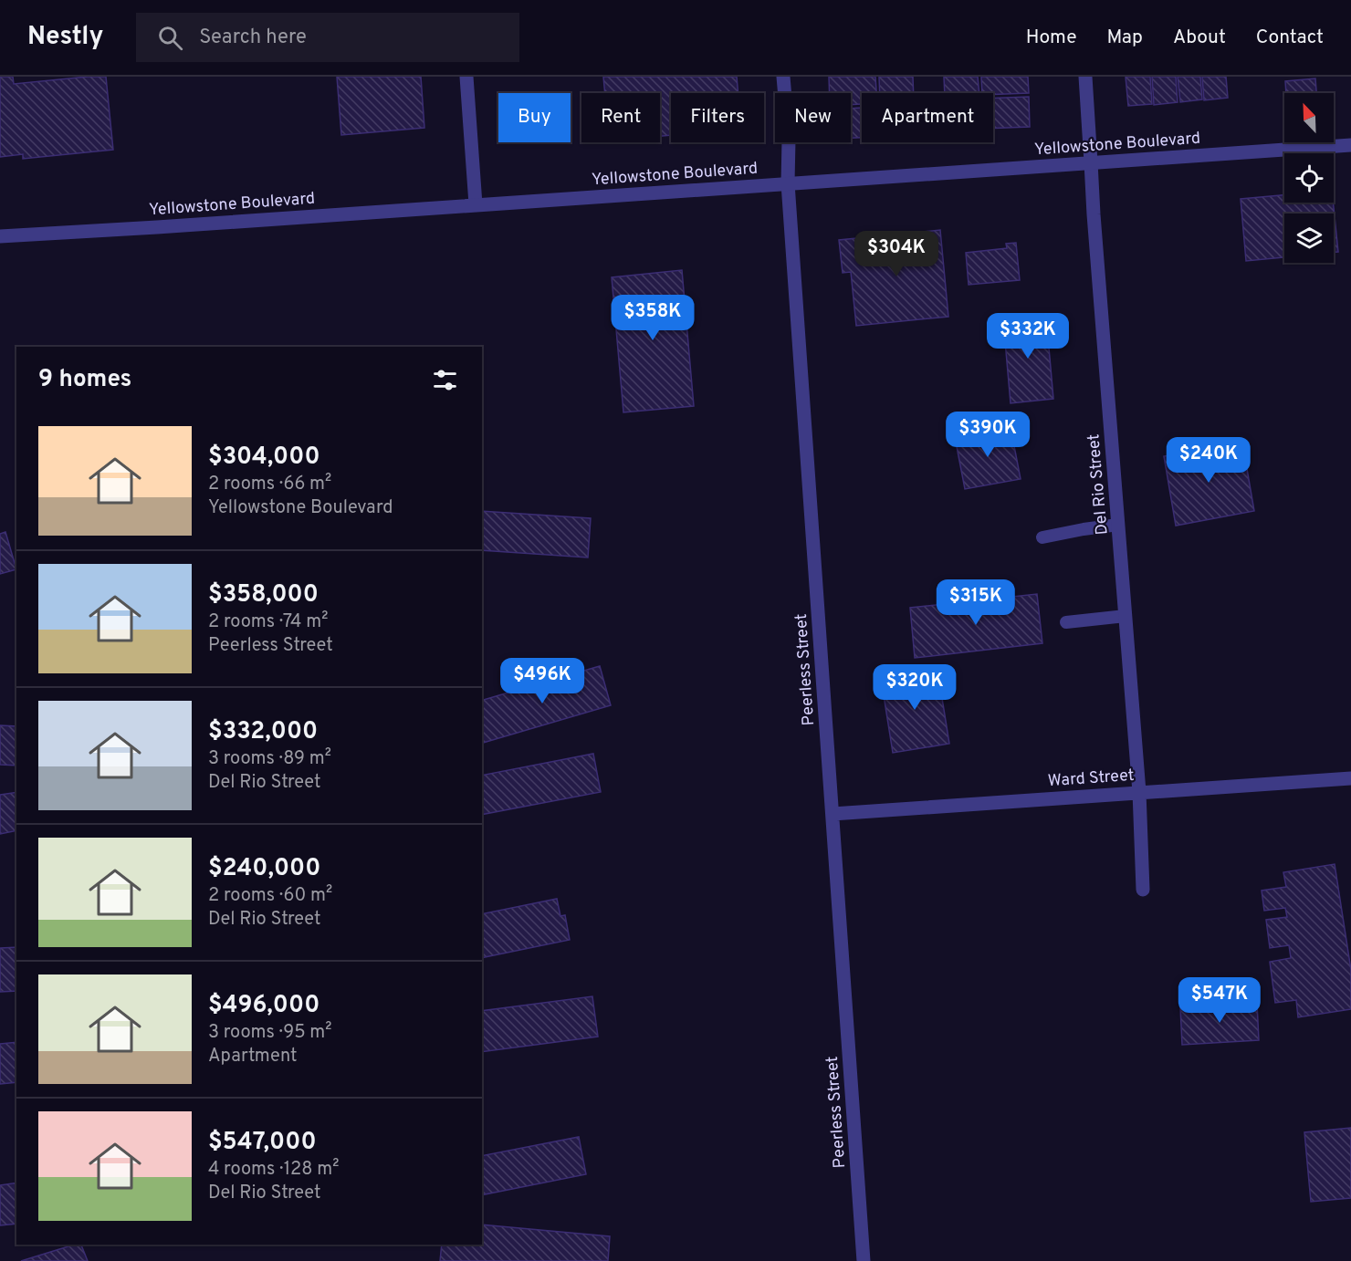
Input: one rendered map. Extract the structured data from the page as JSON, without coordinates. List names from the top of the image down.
{
  "streets": {
    "street": [
      "Yellowstone Boulevard",
      "Del Rio Street",
      "Peerless Street",
      "Ward Street"
    ]
  },
  "crossings": [
    ["Yellowstone Boulevard", "Del Rio Street"],
    ["Yellowstone Boulevard", "Peerless Street"],
    ["Del Rio Street", "Ward Street"],
    ["Peerless Street", "Ward Street"]
  ],
  "north": "top left",
  "page": {
    "header": "Nestly",
    "search": "Search here",
    "nav": [
      "Home",
      "Map",
      "About",
      "Contact"
    ],
    "chip": [
      "Buy",
      "Rent",
      "Filters",
      "New",
      "Apartment"
    ],
    "price": [
      "$304K",
      "$358K",
      "$332K",
      "$390K",
      "$240K",
      "$315K",
      "$496K",
      "$320K",
      "$547K"
    ],
    "heading": "9 homes",
    "list": [
      {
        "name": "$304,000",
        "note": "2 rooms · 66 m² · Yellowstone Boulevard"
      },
      {
        "name": "$358,000",
        "note": "2 rooms · 74 m² · Peerless Street"
      },
      {
        "name": "$332,000",
        "note": "3 rooms · 89 m² · Del Rio Street"
      },
      {
        "name": "$240,000",
        "note": "2 rooms · 60 m² · Del Rio Street"
      },
      {
        "name": "$496,000",
        "note": "3 rooms · 95 m² · Apartment"
      },
      {
        "name": "$547,000",
        "note": "4 rooms · 128 m² · Del Rio Street"
      }
    ]
  }
}
